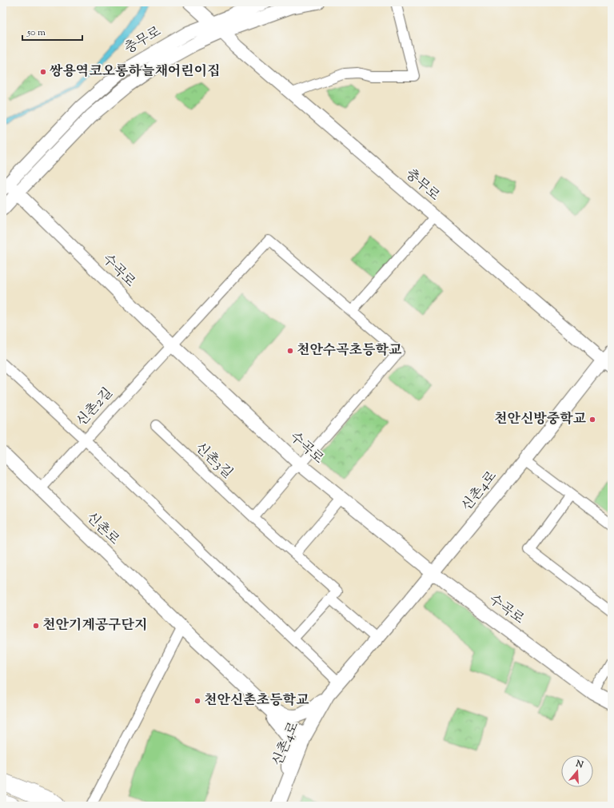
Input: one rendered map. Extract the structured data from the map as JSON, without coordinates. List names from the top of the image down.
{
  "streets": {
    "street": [
      "충무로",
      "수곡로",
      "신촌2길",
      "신촌3길",
      "신촌4로",
      "신촌로"
    ]
  },
  "crossings": [
    ["충무로", "수곡로"],
    ["충무로", "신촌4로"],
    ["수곡로", "신촌2길"],
    ["수곡로", "신촌4로"],
    ["신촌2길", "신촌로"],
    ["신촌4로", "신촌로"]
  ],
  "places": [
    "쌍용역코오롱하늘채어린이집",
    "천안수곡초등학교",
    "천안신방중학교",
    "천안기계공구단지",
    "천안신촌초등학교"
  ],
  "scale_bar": "50 m",
  "north": "top"
}
